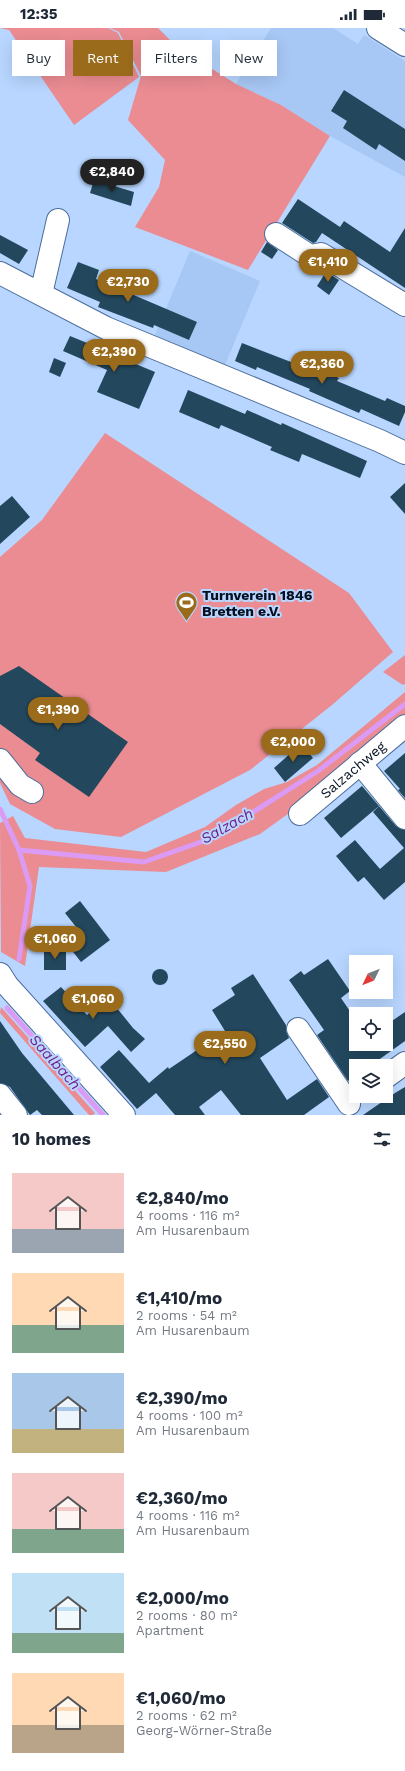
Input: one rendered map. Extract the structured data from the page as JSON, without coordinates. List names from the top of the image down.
{
  "streets": {
    "street": ["Salzachweg"]
  },
  "water": ["Salzach", "Saalbach"],
  "places": {
    "sports": ["Turnverein 1846 Bretten e.V."]
  },
  "north": "bottom left",
  "page": {
    "status": "12:35",
    "chip": [
      "Buy",
      "Rent",
      "Filters",
      "New"
    ],
    "price": [
      "€2,840",
      "€1,410",
      "€2,730",
      "€2,390",
      "€2,360",
      "€1,390",
      "€2,000",
      "€1,060",
      "€1,060",
      "€2,550"
    ],
    "heading": "10 homes",
    "list": [
      {
        "name": "€2,840/mo",
        "note": "4 rooms · 116 m² · Am Husarenbaum"
      },
      {
        "name": "€1,410/mo",
        "note": "2 rooms · 54 m² · Am Husarenbaum"
      },
      {
        "name": "€2,390/mo",
        "note": "4 rooms · 100 m² · Am Husarenbaum"
      },
      {
        "name": "€2,360/mo",
        "note": "4 rooms · 116 m² · Am Husarenbaum"
      },
      {
        "name": "€2,000/mo",
        "note": "2 rooms · 80 m² · Apartment"
      },
      {
        "name": "€1,060/mo",
        "note": "2 rooms · 62 m² · Georg-Wörner-Straße"
      }
    ]
  }
}
